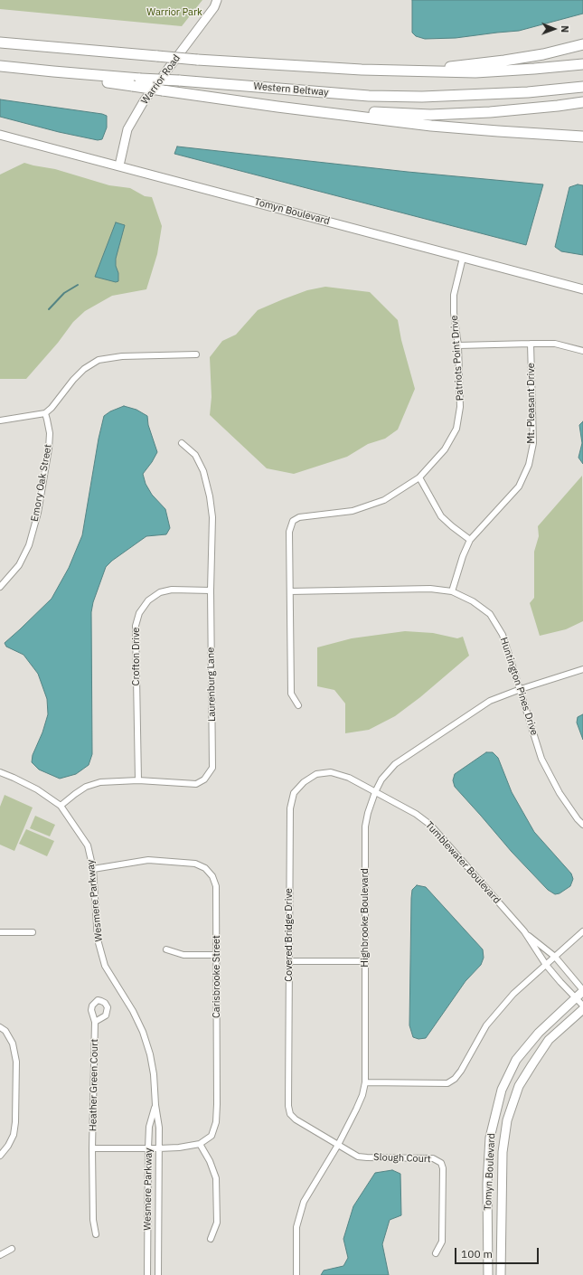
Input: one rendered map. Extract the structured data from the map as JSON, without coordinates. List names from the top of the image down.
{
  "streets": {
    "highway": ["Western Beltway"],
    "street": [
      "Warrior Road",
      "Tomyn Boulevard",
      "Patriots Point Drive",
      "Mt. Pleasant Drive",
      "Emory Oak Street",
      "Crofton Drive",
      "Laurenburg Lane",
      "Huntington Pines Drive",
      "Tumblewater Boulevard",
      "Wesmere Parkway",
      "Highbrooke Boulevard",
      "Covered Bridge Drive",
      "Carisbrooke Street",
      "Heather Green Court",
      "Slough Court"
    ]
  },
  "crossings": [
    ["Warrior Road", "Tomyn Boulevard"],
    ["Tomyn Boulevard", "Patriots Point Drive"],
    ["Tomyn Boulevard", "Tumblewater Boulevard"],
    ["Patriots Point Drive", "Huntington Pines Drive"],
    ["Mt. Pleasant Drive", "Huntington Pines Drive"],
    ["Crofton Drive", "Laurenburg Lane"],
    ["Laurenburg Lane", "Wesmere Parkway"],
    ["Huntington Pines Drive", "Highbrooke Boulevard"],
    ["Tumblewater Boulevard", "Highbrooke Boulevard"],
    ["Tumblewater Boulevard", "Covered Bridge Drive"],
    ["Wesmere Parkway", "Carisbrooke Street"],
    ["Highbrooke Boulevard", "Covered Bridge Drive"],
    ["Highbrooke Boulevard", "Slough Court"],
    ["Covered Bridge Drive", "Slough Court"]
  ],
  "parks": ["Warrior Park"],
  "scale_bar": "100 m",
  "north": "right"
}
